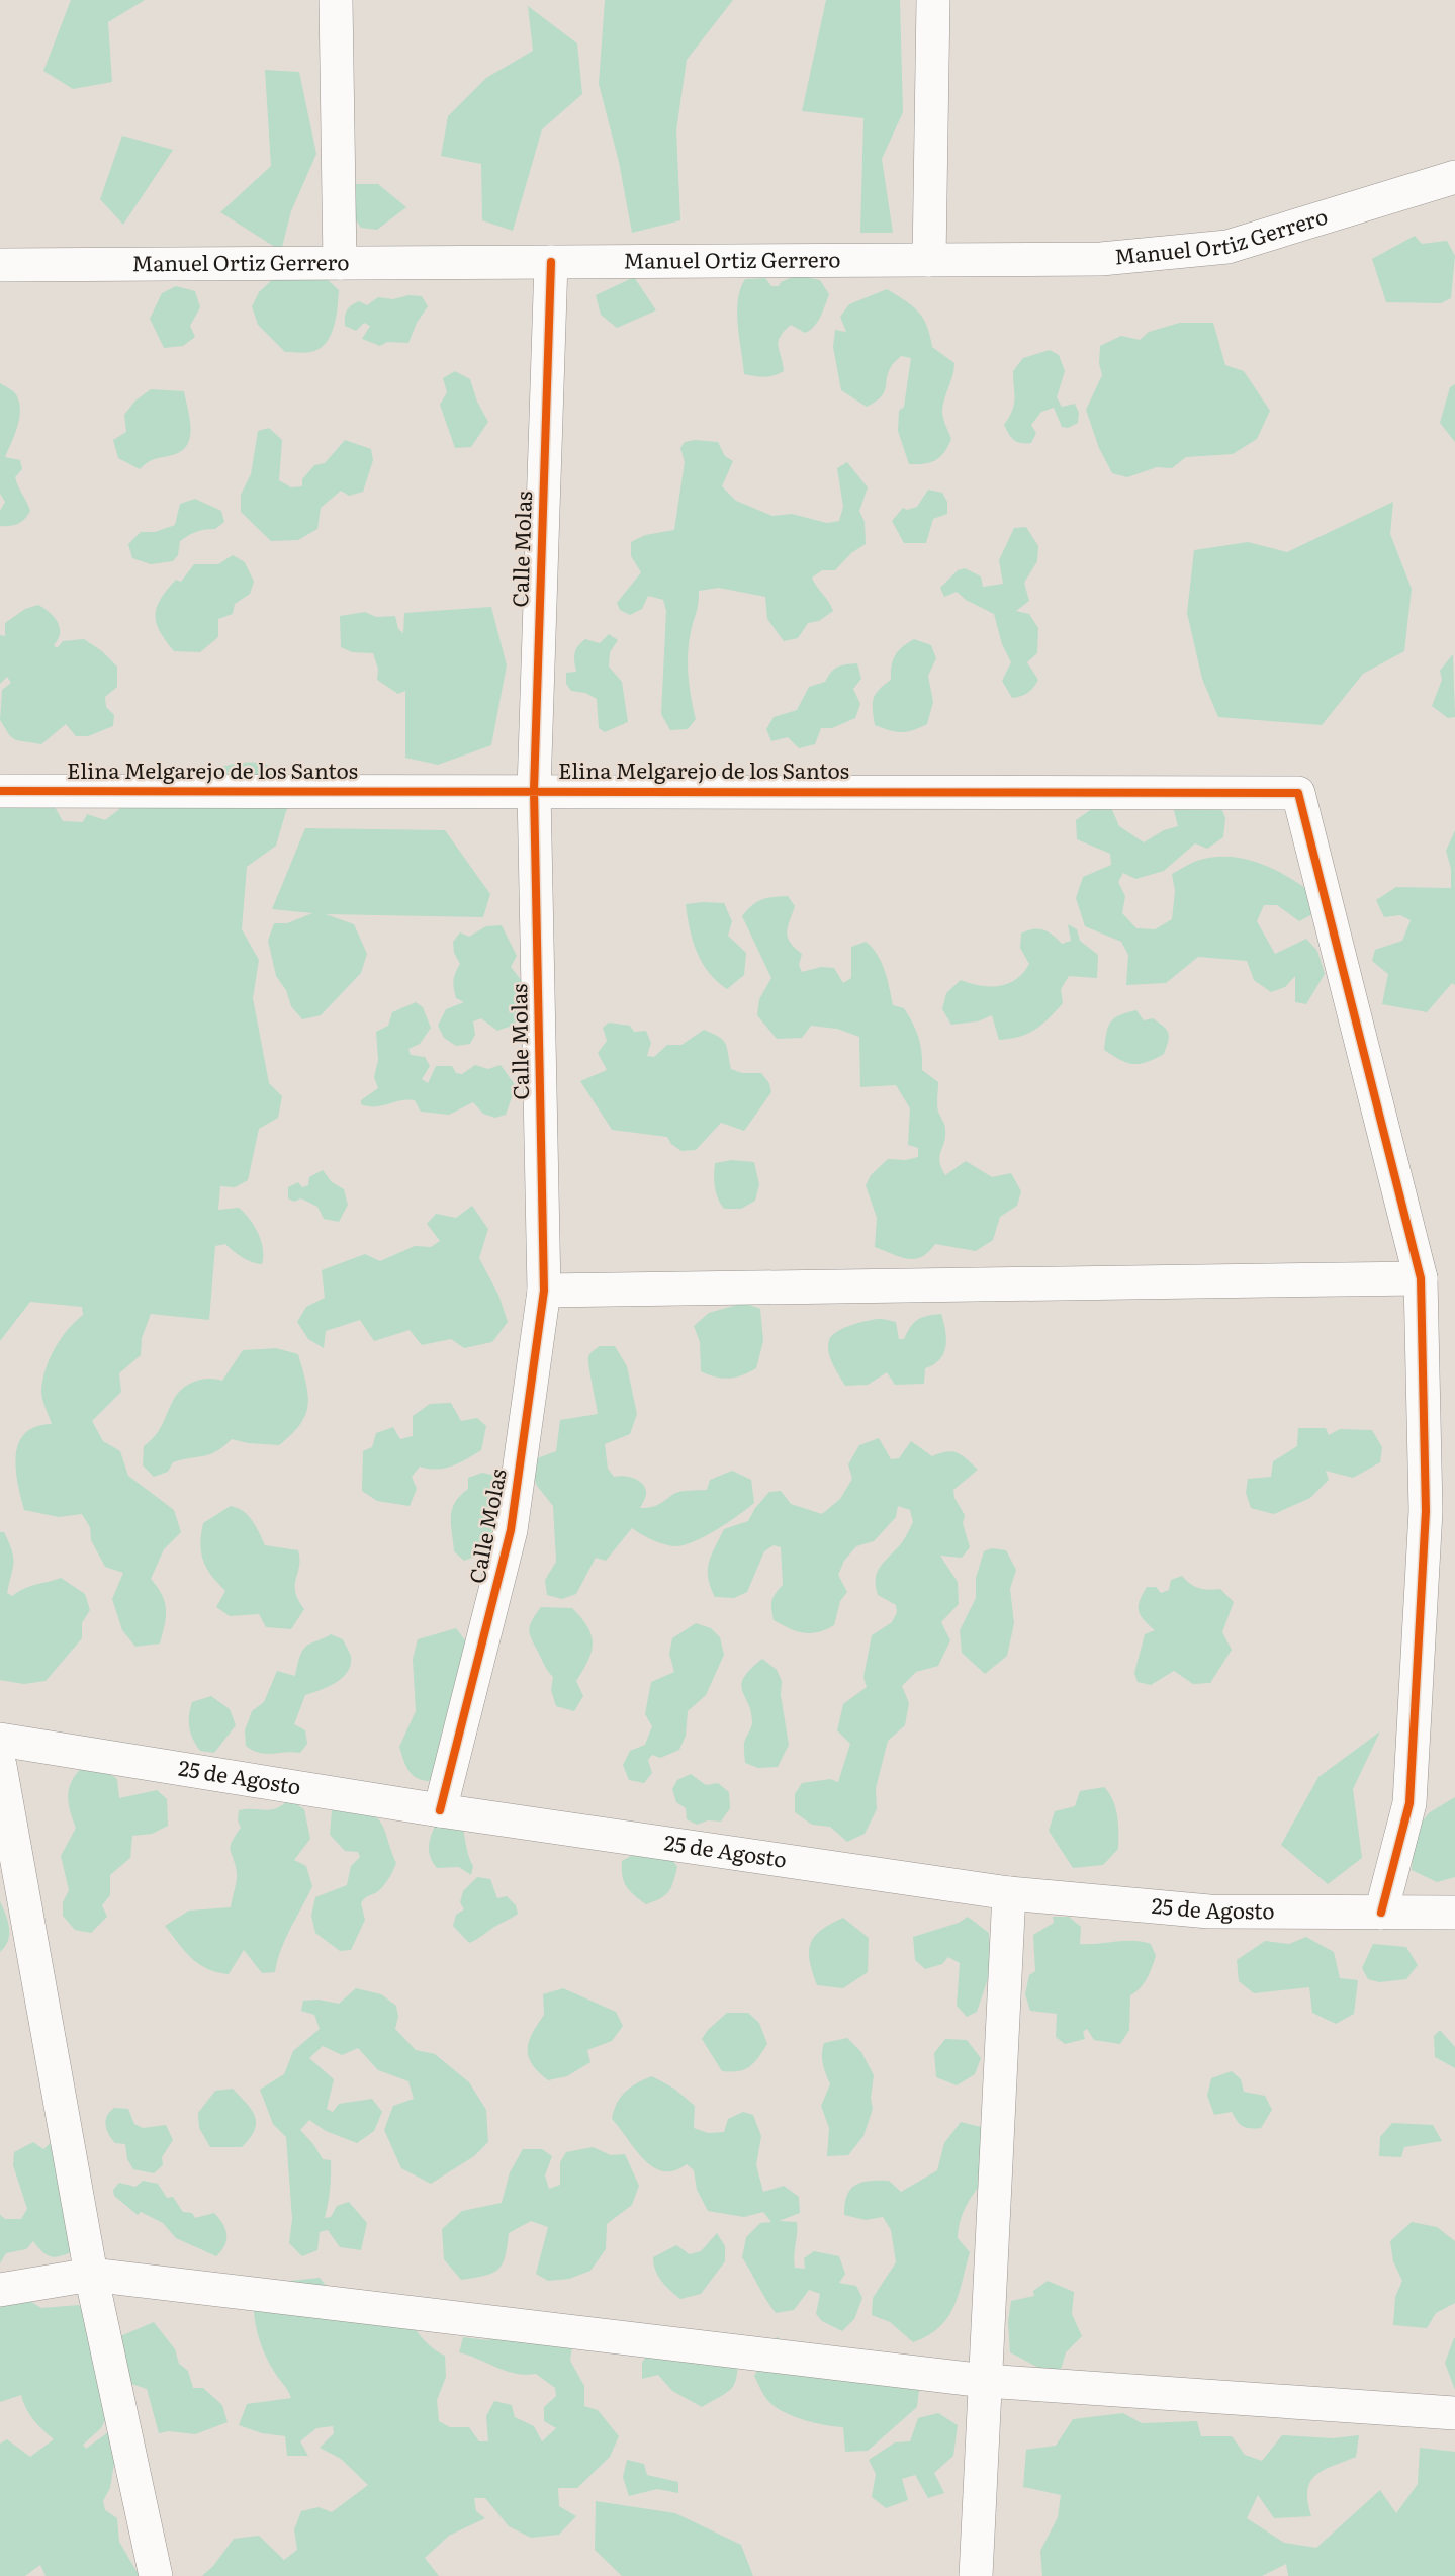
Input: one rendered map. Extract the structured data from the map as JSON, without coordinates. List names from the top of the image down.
{
  "streets": {
    "street": [
      "Manuel Ortiz Gerrero",
      "Calle Molas",
      "Elina Melgarejo de los Santos",
      "25 de Agosto"
    ]
  },
  "crossings": [
    ["Manuel Ortiz Gerrero", "Calle Molas"],
    ["Calle Molas", "Elina Melgarejo de los Santos"],
    ["Calle Molas", "25 de Agosto"]
  ]
}
